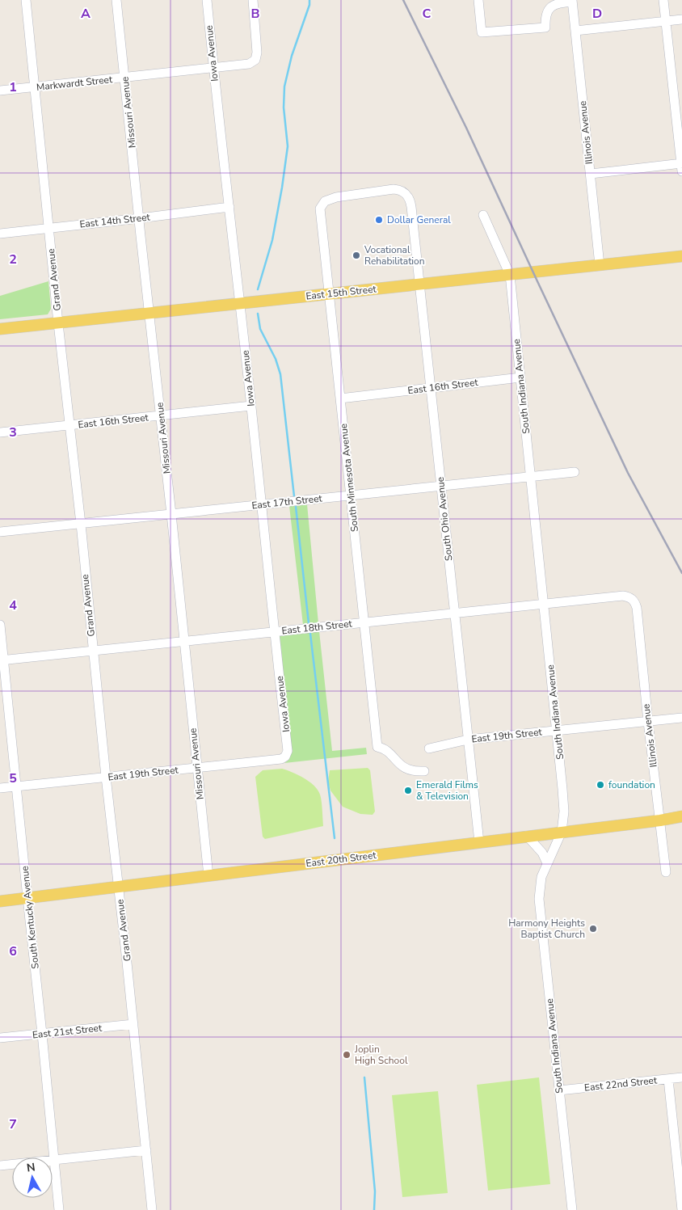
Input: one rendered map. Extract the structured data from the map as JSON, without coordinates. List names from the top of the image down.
{
  "streets": {
    "main road": ["East 15th Street", "East 20th Street"],
    "street": [
      "Iowa Avenue",
      "Markwardt Street",
      "Missouri Avenue",
      "Illinois Avenue",
      "East 14th Street",
      "Grand Avenue",
      "East 16th Street",
      "South Indiana Avenue",
      "South Minnesota Avenue",
      "East 17th Street",
      "South Ohio Avenue",
      "East 18th Street",
      "East 19th Street",
      "South Kentucky Avenue",
      "East 21st Street",
      "East 22nd Street"
    ]
  },
  "crossings": [
    ["Iowa Avenue", "Markwardt Street"],
    ["Iowa Avenue", "East 14th Street"],
    ["Iowa Avenue", "East 15th Street"],
    ["Iowa Avenue", "East 16th Street"],
    ["Iowa Avenue", "East 17th Street"],
    ["Iowa Avenue", "East 18th Street"],
    ["Iowa Avenue", "East 19th Street"],
    ["Markwardt Street", "Missouri Avenue"],
    ["Markwardt Street", "Grand Avenue"],
    ["Missouri Avenue", "East 14th Street"],
    ["Missouri Avenue", "East 15th Street"],
    ["Missouri Avenue", "East 16th Street"],
    ["Missouri Avenue", "East 17th Street"],
    ["Missouri Avenue", "East 18th Street"],
    ["Missouri Avenue", "East 19th Street"],
    ["Missouri Avenue", "East 20th Street"],
    ["Illinois Avenue", "East 15th Street"],
    ["Illinois Avenue", "East 18th Street"],
    ["Illinois Avenue", "East 19th Street"],
    ["Illinois Avenue", "East 20th Street"],
    ["East 14th Street", "Grand Avenue"],
    ["Grand Avenue", "East 15th Street"],
    ["Grand Avenue", "East 16th Street"],
    ["Grand Avenue", "East 17th Street"],
    ["Grand Avenue", "East 18th Street"],
    ["Grand Avenue", "East 19th Street"],
    ["Grand Avenue", "East 20th Street"],
    ["Grand Avenue", "East 21st Street"],
    ["East 15th Street", "South Indiana Avenue"],
    ["East 15th Street", "South Minnesota Avenue"],
    ["East 15th Street", "South Ohio Avenue"],
    ["East 16th Street", "South Indiana Avenue"],
    ["East 16th Street", "South Minnesota Avenue"],
    ["East 16th Street", "South Ohio Avenue"],
    ["South Indiana Avenue", "East 17th Street"],
    ["South Indiana Avenue", "East 18th Street"],
    ["South Indiana Avenue", "East 19th Street"],
    ["South Indiana Avenue", "East 20th Street"],
    ["South Indiana Avenue", "East 22nd Street"],
    ["South Minnesota Avenue", "East 17th Street"],
    ["South Minnesota Avenue", "South Ohio Avenue"],
    ["South Minnesota Avenue", "East 18th Street"],
    ["East 17th Street", "South Ohio Avenue"],
    ["South Ohio Avenue", "East 18th Street"],
    ["South Ohio Avenue", "East 19th Street"],
    ["South Ohio Avenue", "East 20th Street"],
    ["East 18th Street", "South Kentucky Avenue"],
    ["East 19th Street", "South Kentucky Avenue"],
    ["East 20th Street", "South Kentucky Avenue"],
    ["South Kentucky Avenue", "East 21st Street"]
  ],
  "places": [
    "Dollar General",
    "Vocational Rehabilitation",
    "foundation",
    "Emerald Films & Television",
    "Harmony Heights Baptist Church",
    "Joplin High School"
  ],
  "north": "top",
  "grid": {
    "columns": [
      "A",
      "B",
      "C",
      "D"
    ],
    "rows": [
      "1",
      "2",
      "3",
      "4",
      "5",
      "6",
      "7"
    ]
  }
}
